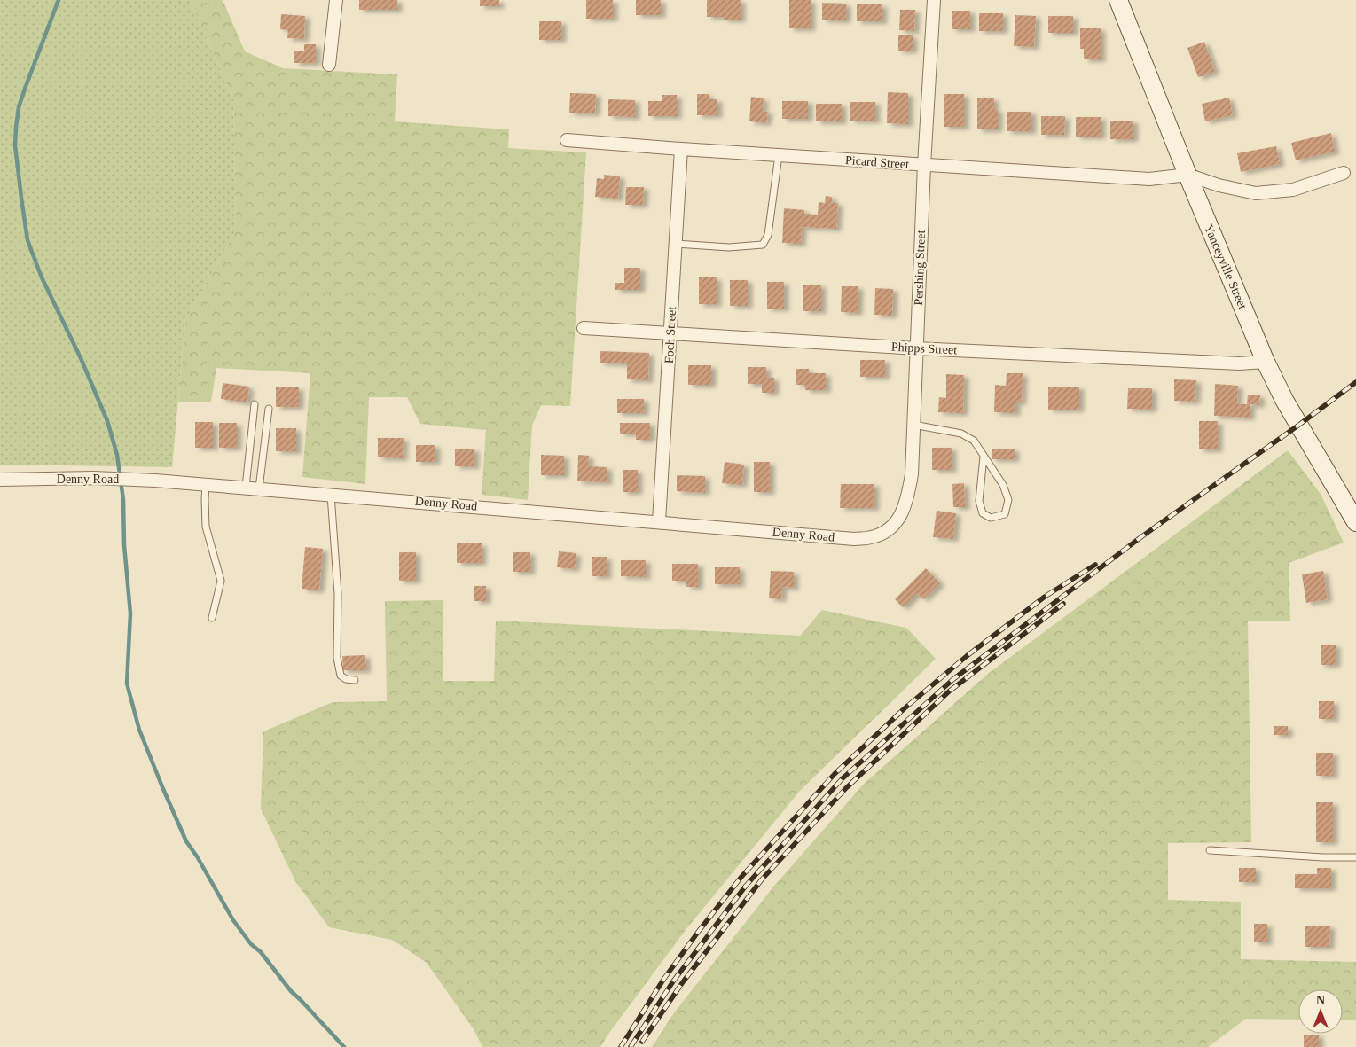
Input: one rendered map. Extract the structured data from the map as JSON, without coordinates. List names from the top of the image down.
{
  "streets": {
    "main road": ["Yanceyville Street"],
    "street": [
      "Picard Street",
      "Pershing Street",
      "Foch Street",
      "Phipps Street",
      "Denny Road"
    ]
  },
  "crossings": [
    ["Picard Street", "Yanceyville Street"],
    ["Picard Street", "Pershing Street"],
    ["Picard Street", "Foch Street"],
    ["Yanceyville Street", "Phipps Street"],
    ["Pershing Street", "Phipps Street"],
    ["Pershing Street", "Denny Road"],
    ["Foch Street", "Phipps Street"],
    ["Foch Street", "Denny Road"]
  ],
  "north": "top"
}
